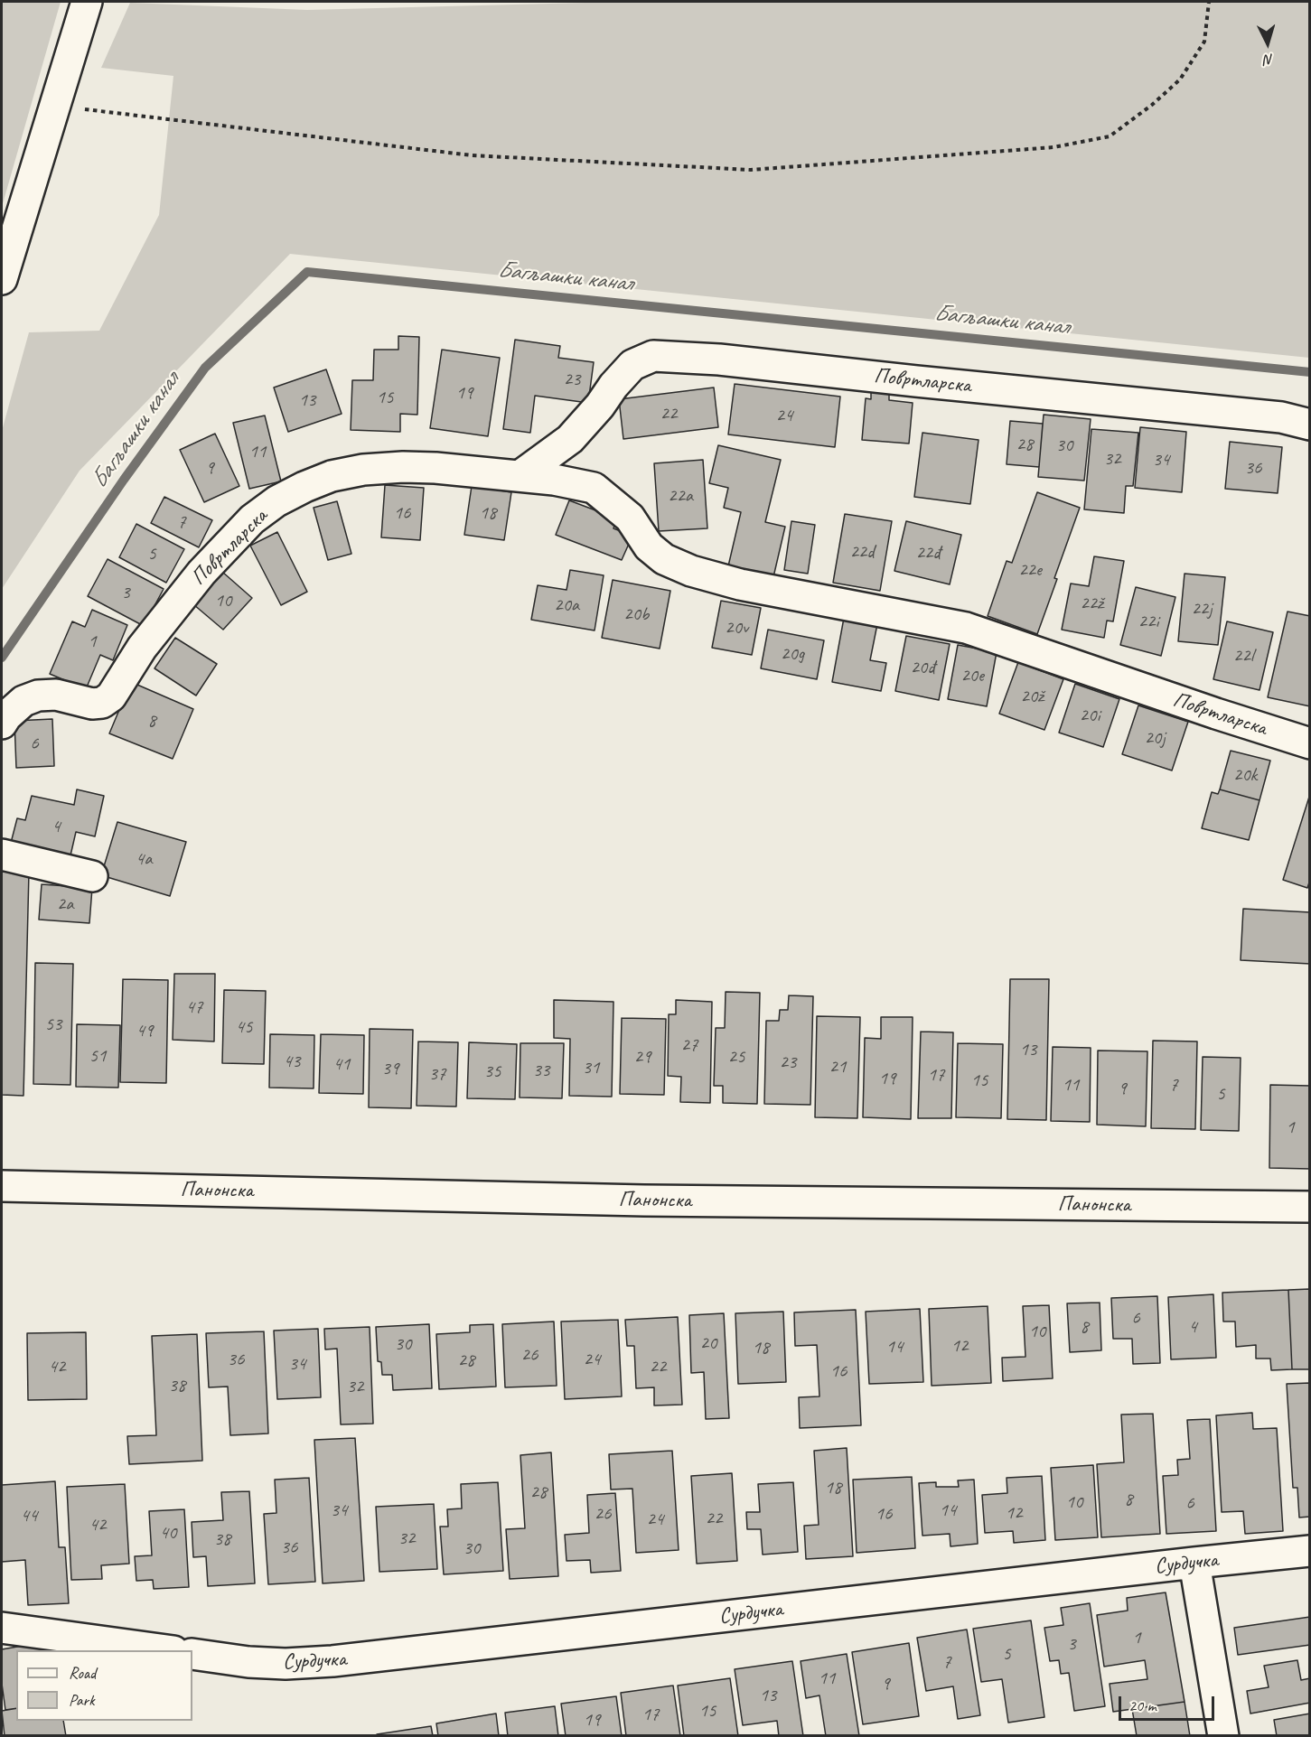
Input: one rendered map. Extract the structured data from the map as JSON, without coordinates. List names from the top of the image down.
{
  "streets": {
    "street": ["Повртларска", "Панонска", "Сурдучка"]
  },
  "water": ["Багљашки канал"],
  "house_numbers": [
    "23",
    "19",
    "15",
    "13",
    "22",
    "24",
    "28",
    "30",
    "11",
    "32",
    "34",
    "9",
    "36",
    "22a",
    "16",
    "18",
    "7",
    "22d",
    "22đ",
    "5",
    "22e",
    "3",
    "10",
    "22ž",
    "20a",
    "22j",
    "20b",
    "22i",
    "20v",
    "1",
    "20g",
    "22l",
    "20đ",
    "20e",
    "20ž",
    "20i",
    "8",
    "20j",
    "6",
    "20k",
    "4",
    "4a",
    "2a",
    "47",
    "53",
    "45",
    "49",
    "27",
    "13",
    "51",
    "29",
    "25",
    "43",
    "23",
    "41",
    "21",
    "31",
    "39",
    "33",
    "35",
    "37",
    "17",
    "19",
    "15",
    "11",
    "7",
    "9",
    "5",
    "1",
    "6",
    "8",
    "4",
    "10",
    "20",
    "30",
    "12",
    "14",
    "18",
    "26",
    "36",
    "24",
    "28",
    "34",
    "42",
    "22",
    "16",
    "38",
    "32",
    "18",
    "28",
    "8",
    "10",
    "6",
    "34",
    "14",
    "12",
    "26",
    "16",
    "44",
    "22",
    "24",
    "42",
    "40",
    "32",
    "38",
    "36",
    "30",
    "1",
    "3",
    "5",
    "7",
    "11",
    "9",
    "13",
    "15",
    "17",
    "19"
  ],
  "legend": ["Road", "Park"],
  "scale_bar": "20 m",
  "north": "bottom"
}
